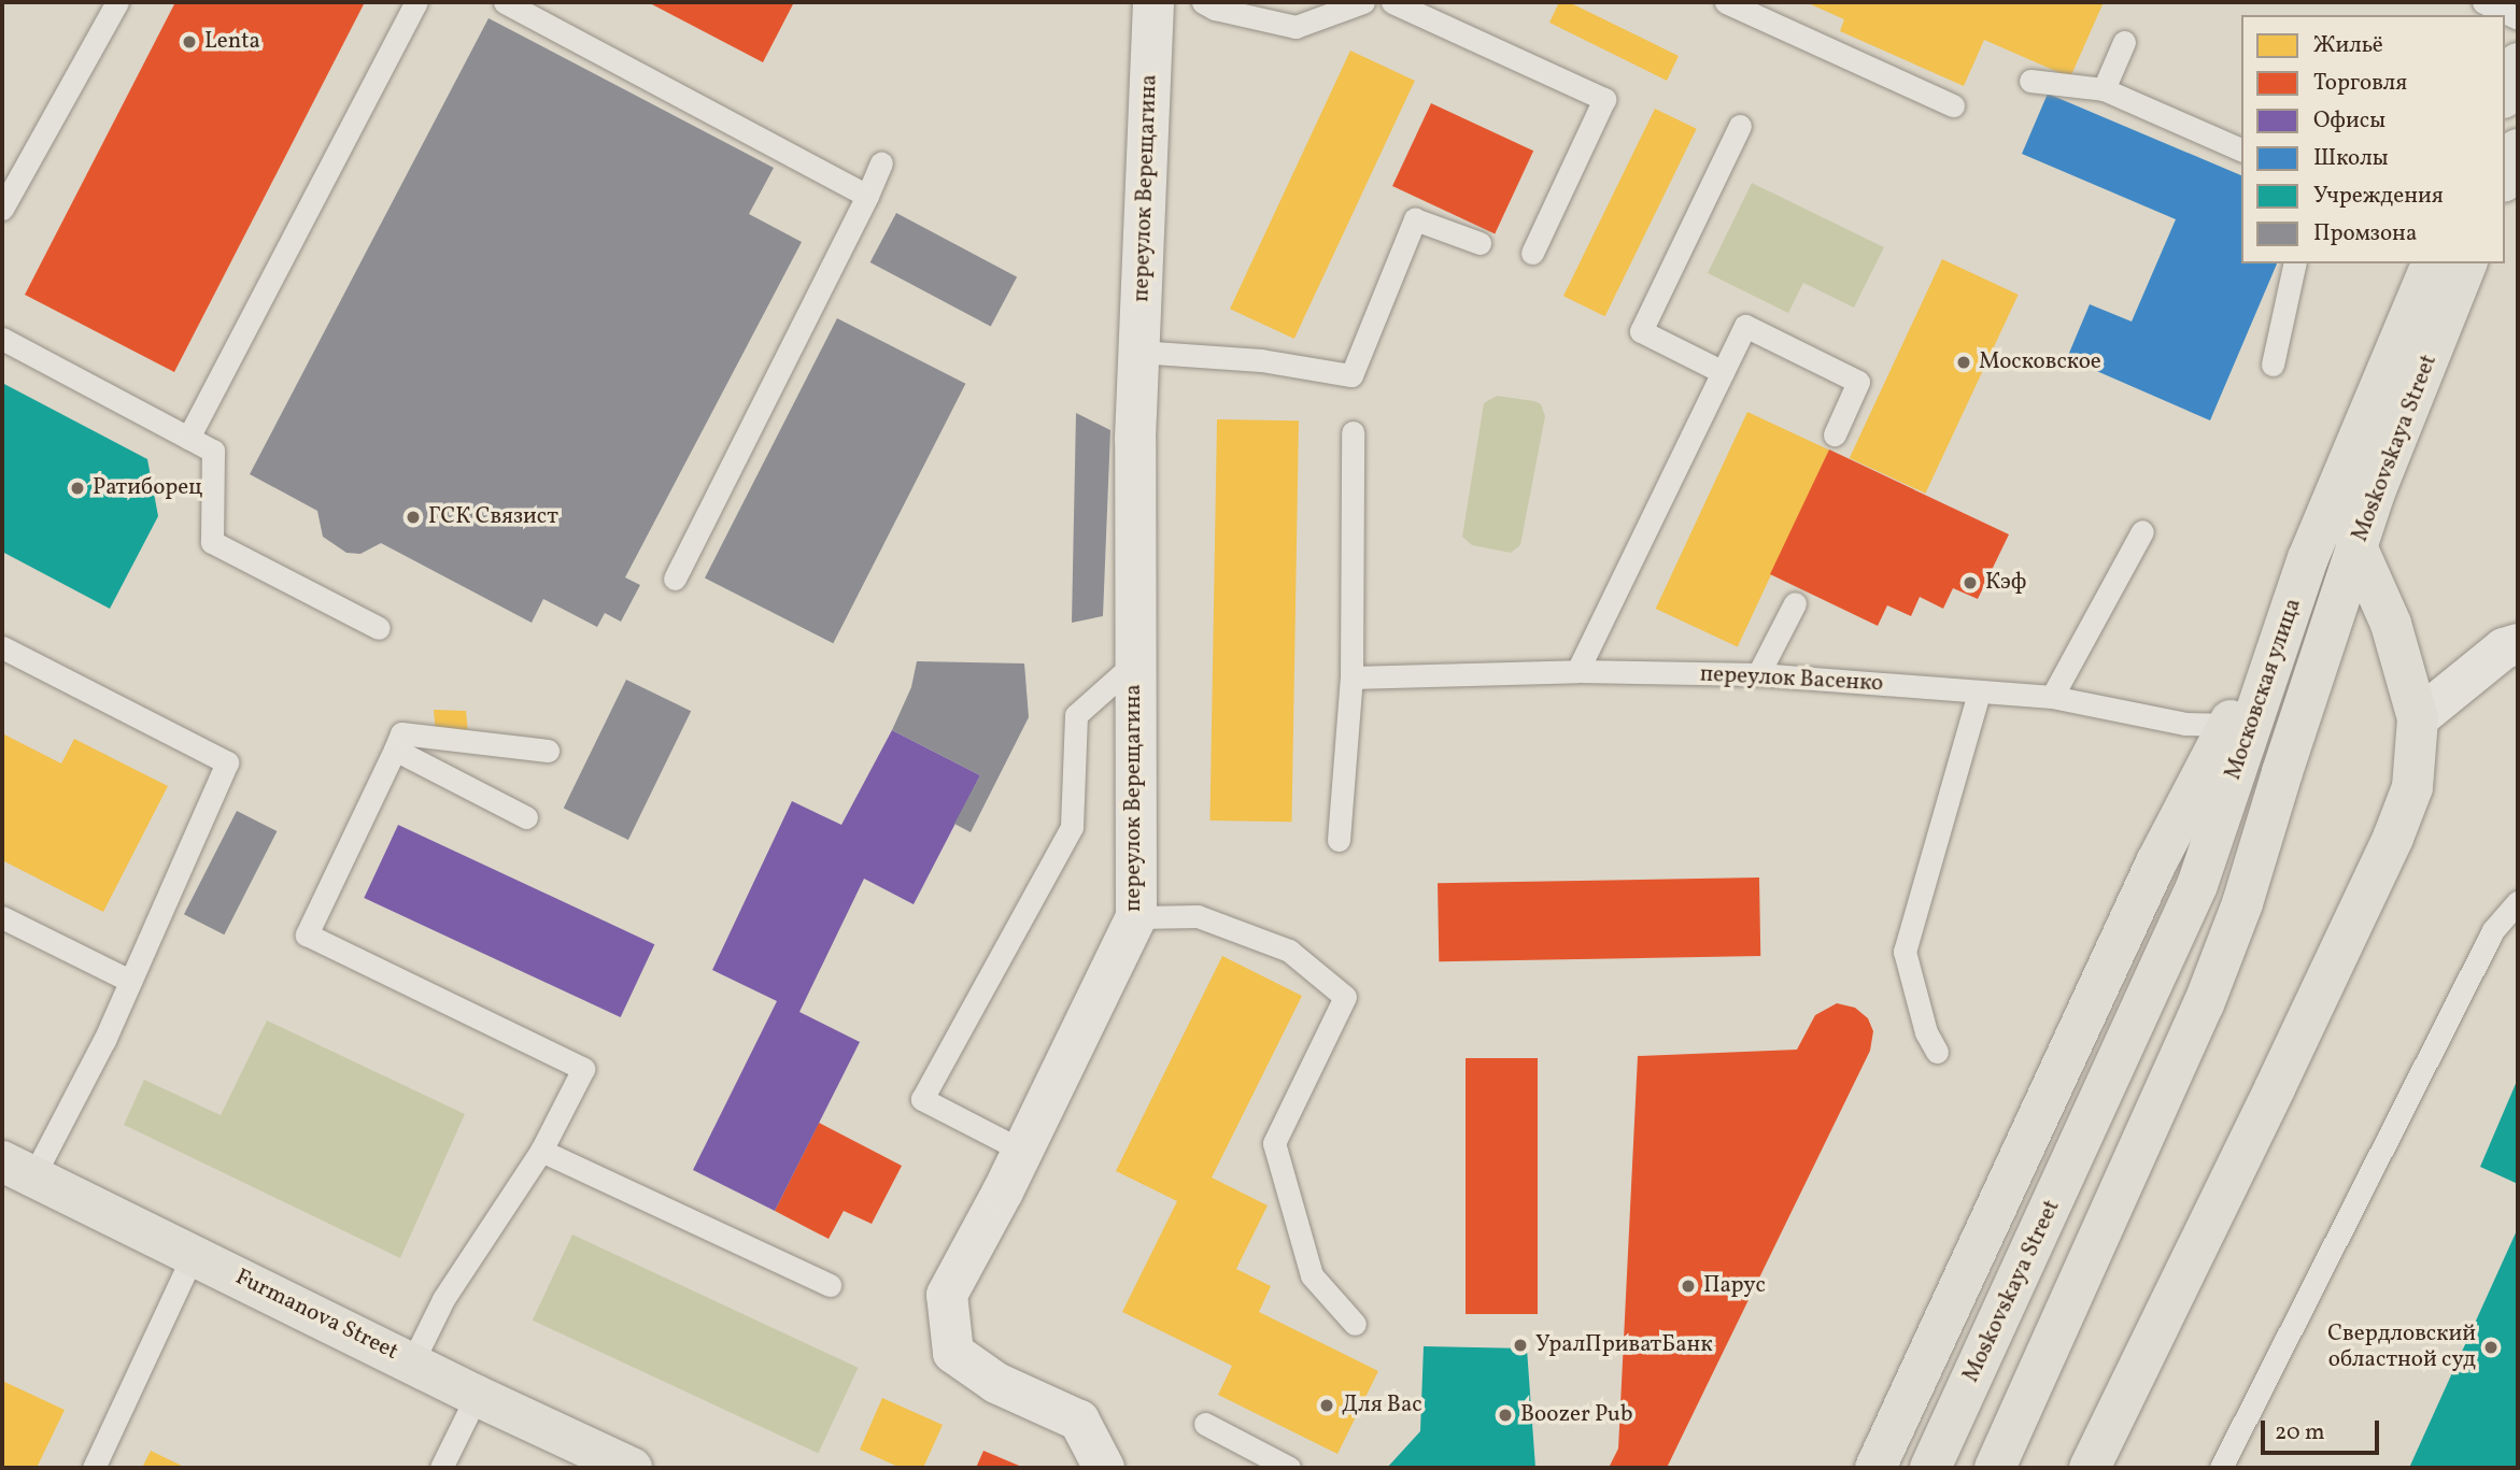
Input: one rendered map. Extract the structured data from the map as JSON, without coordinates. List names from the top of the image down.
{
  "streets": {
    "main road": ["Moskovskaya Street", "Московская улица", "Furmanova Street"],
    "street": ["переулок Верещагина"],
    "lane": ["переулок Васенко"]
  },
  "crossings": [
    ["Moskovskaya Street", "Московская улица"]
  ],
  "places": [
    "Lenta",
    "Московское",
    "Ратиборец",
    "ГСК Связист",
    "Кэф",
    "Парус",
    "УралПриватБанк",
    "Свердловский областной суд",
    "Для Вас",
    "Boozer Pub"
  ],
  "legend": [
    "Жильё",
    "Торговля",
    "Офисы",
    "Школы",
    "Учреждения",
    "Промзона"
  ],
  "scale_bar": "20 m"
}
